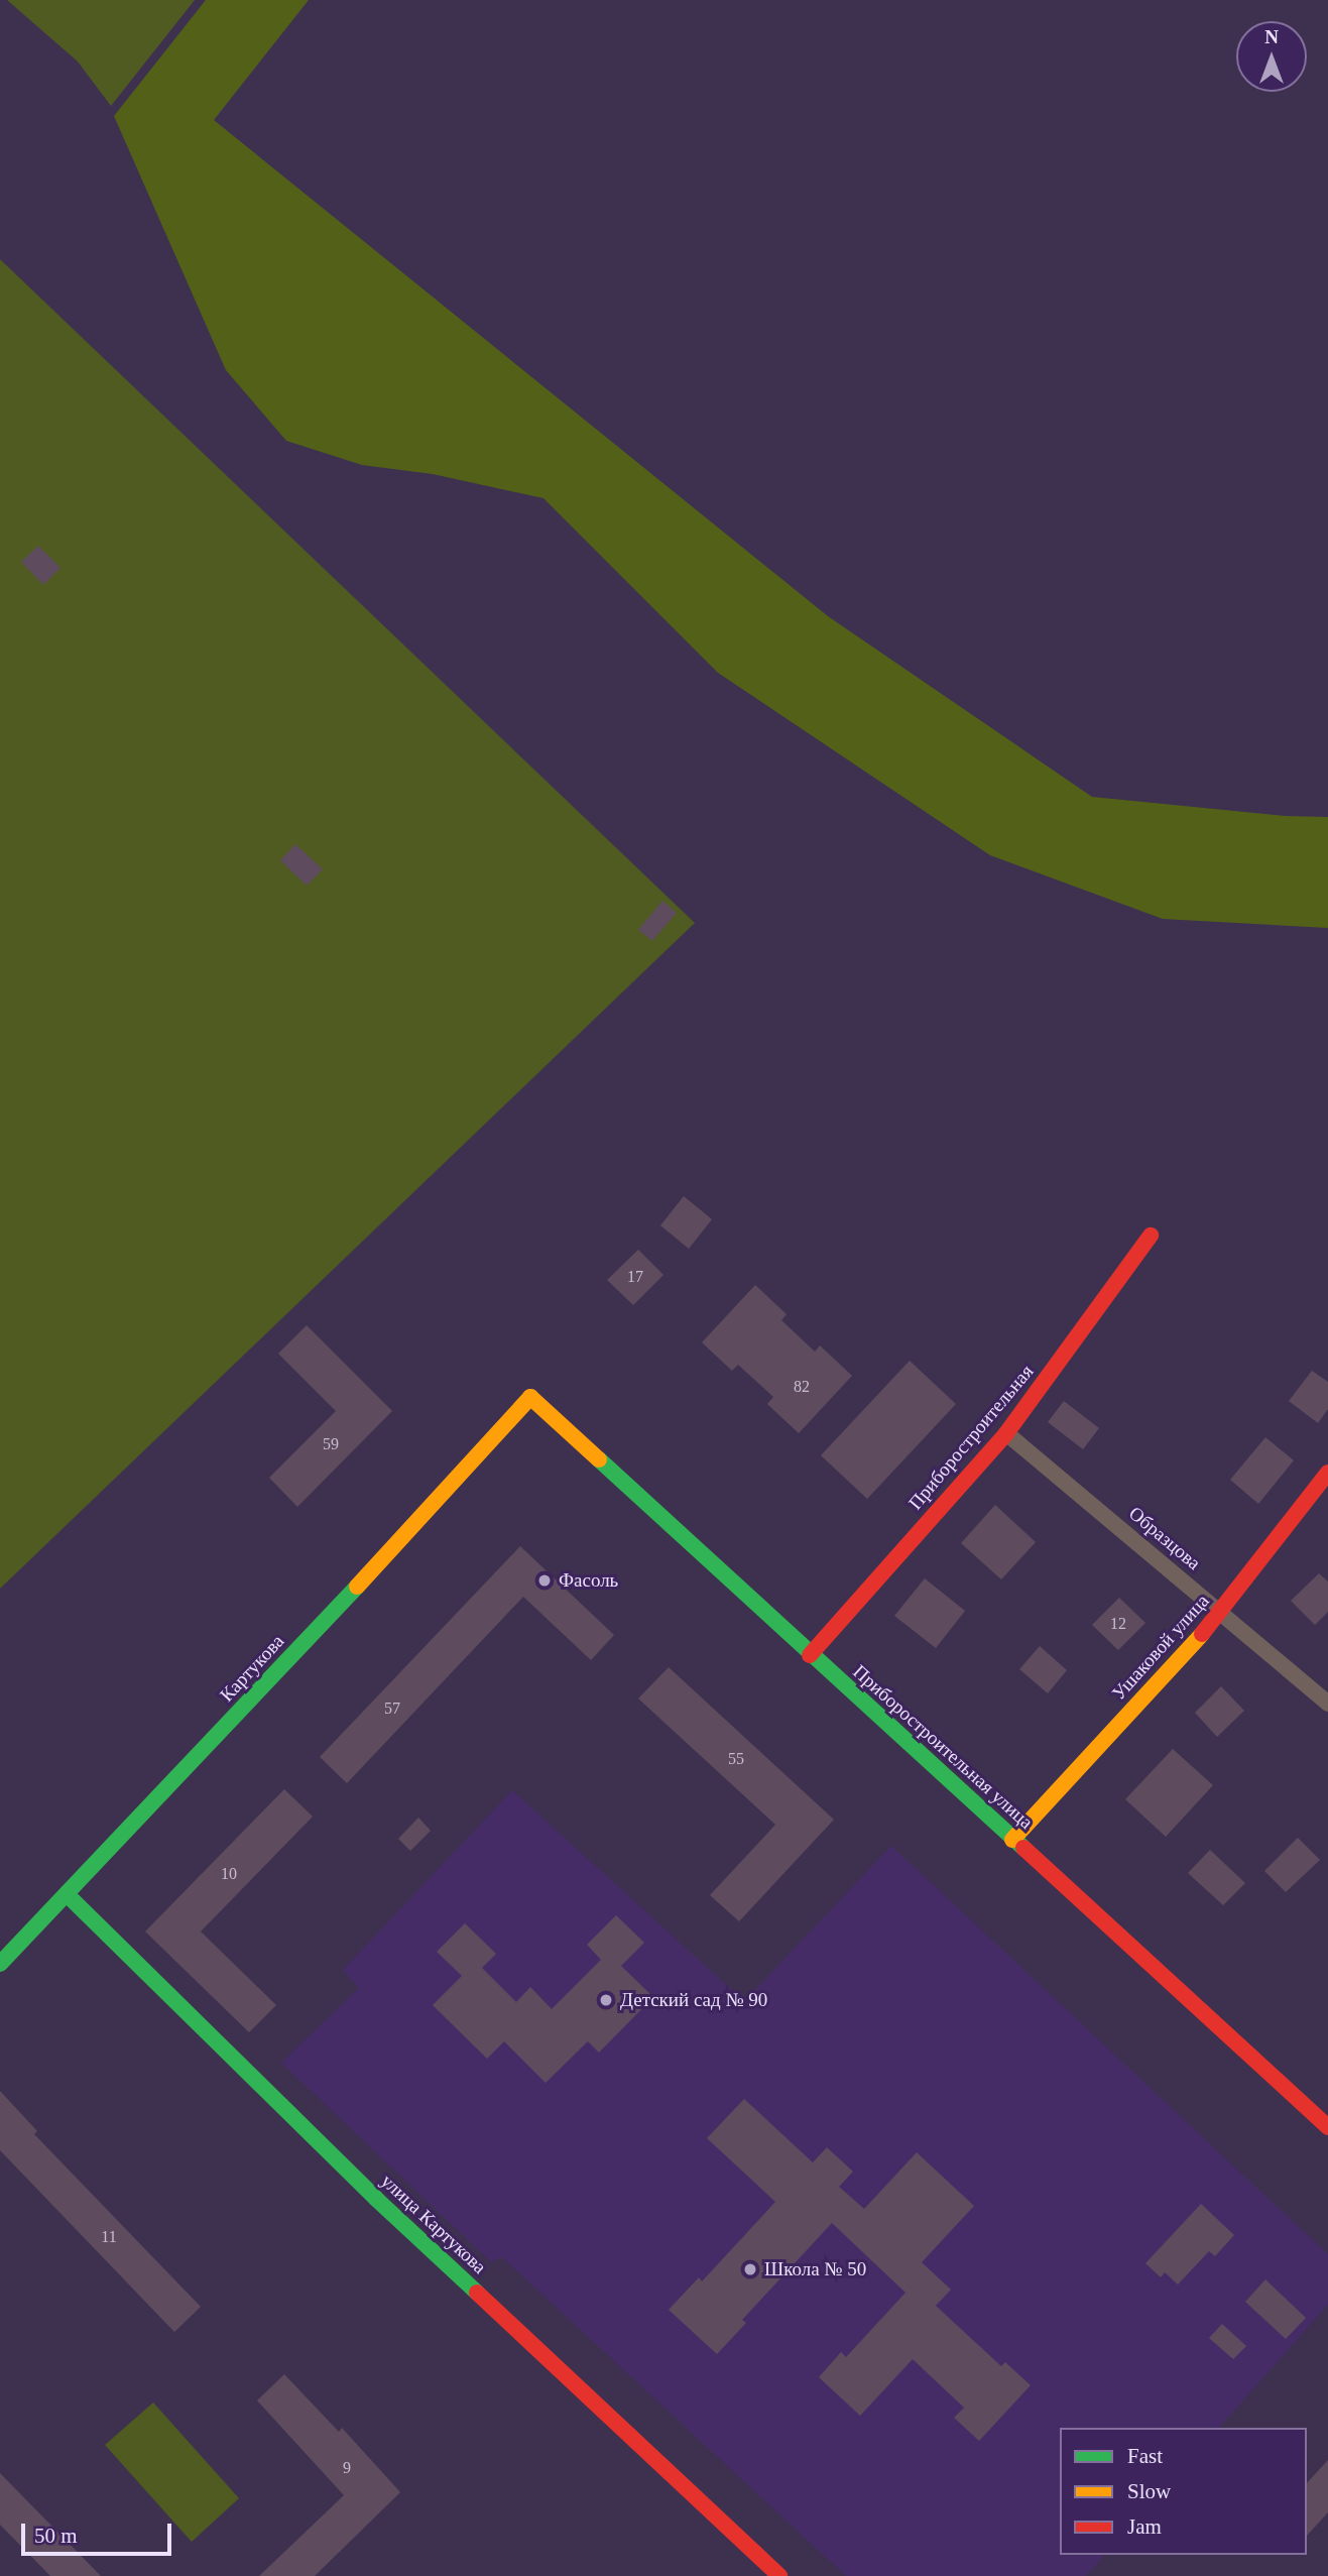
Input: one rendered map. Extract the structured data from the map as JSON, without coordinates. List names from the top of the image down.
{
  "streets": {
    "street": [
      "Приборостроительная",
      "Образцова",
      "Ушаковой улица",
      "Картукова",
      "Приборостроительная улица",
      "улица Картукова"
    ]
  },
  "crossings": [
    ["Приборостроительная", "Образцова"],
    ["Приборостроительная", "Приборостроительная улица"],
    ["Образцова", "Ушаковой улица"],
    ["Ушаковой улица", "Приборостроительная улица"],
    ["Картукова", "Приборостроительная улица"],
    ["Картукова", "улица Картукова"]
  ],
  "places": ["Фасоль", "Детский сад № 90", "Школа № 50"],
  "house_numbers": [
    "17",
    "82",
    "59",
    "12",
    "57",
    "55",
    "10",
    "11",
    "9"
  ],
  "legend": ["Fast", "Slow", "Jam"],
  "scale_bar": "50 m",
  "north": "top"
}
